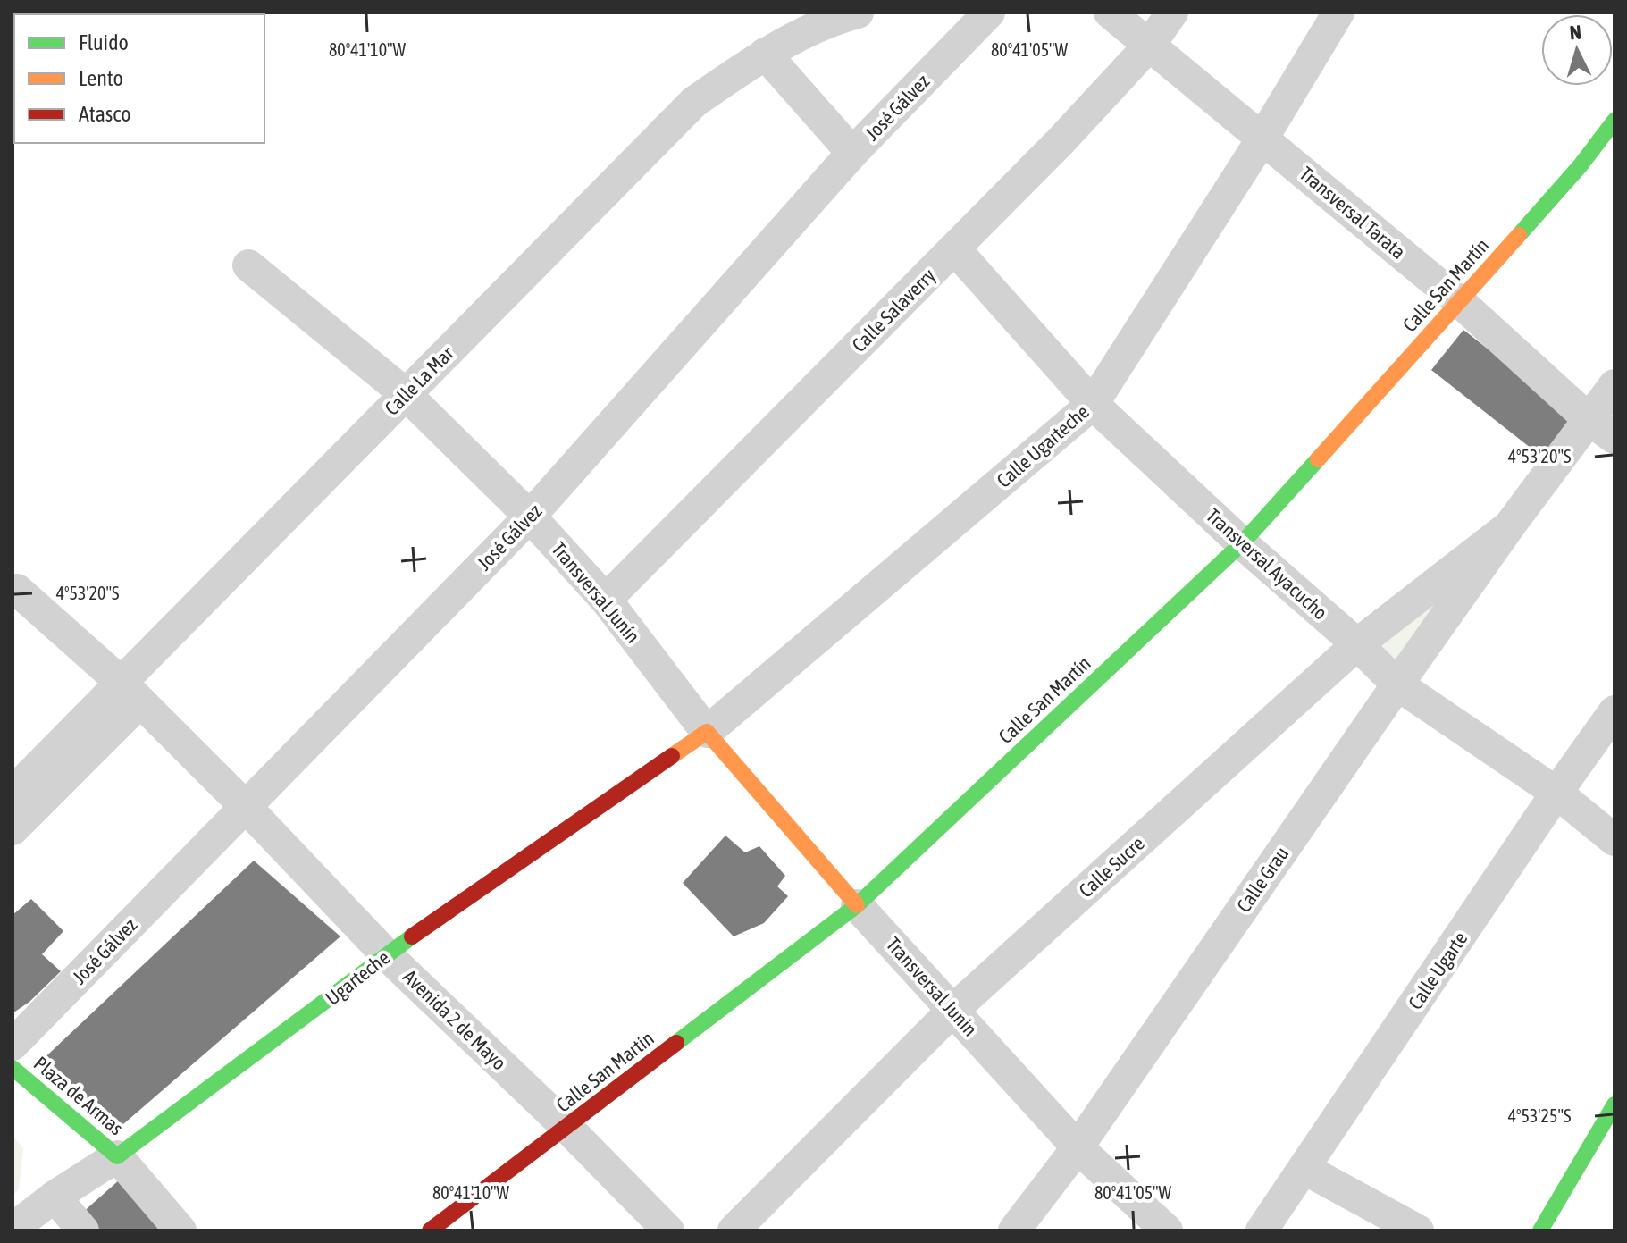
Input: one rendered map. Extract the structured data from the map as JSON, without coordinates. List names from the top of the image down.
{
  "streets": {
    "street": [
      "José Gálvez",
      "Transversal Tarata",
      "Calle San Martín",
      "Calle Salaverry",
      "Calle La Mar",
      "Calle Ugarteche",
      "Transversal Ayacucho",
      "Transversal Junín",
      "Calle Sucre",
      "Calle Grau",
      "Calle Ugarte",
      "Ugarteche",
      "Transversal Junin",
      "Avenida 2 de Mayo",
      "Plaza de Armas"
    ]
  },
  "crossings": [
    ["José Gálvez", "Transversal Junín"],
    ["José Gálvez", "Avenida 2 de Mayo"],
    ["Transversal Tarata", "Calle San Martín"],
    ["Transversal Tarata", "Calle Salaverry"],
    ["Transversal Tarata", "Calle Ugarteche"],
    ["Calle San Martín", "Transversal Ayacucho"],
    ["Calle San Martín", "Transversal Junin"],
    ["Calle San Martín", "Avenida 2 de Mayo"],
    ["Calle Salaverry", "Transversal Ayacucho"],
    ["Calle Salaverry", "Transversal Junín"],
    ["Calle La Mar", "Transversal Junín"],
    ["Calle La Mar", "Avenida 2 de Mayo"],
    ["Calle Ugarteche", "Transversal Ayacucho"],
    ["Calle Ugarteche", "Transversal Junín"],
    ["Calle Ugarteche", "Ugarteche"],
    ["Calle Ugarteche", "Transversal Junin"],
    ["Transversal Ayacucho", "Calle Sucre"],
    ["Transversal Ayacucho", "Calle Grau"],
    ["Transversal Ayacucho", "Calle Ugarte"],
    ["Transversal Junín", "Ugarteche"],
    ["Transversal Junín", "Transversal Junin"],
    ["Calle Sucre", "Calle Grau"],
    ["Calle Sucre", "Transversal Junin"],
    ["Calle Grau", "Transversal Junin"],
    ["Ugarteche", "Transversal Junin"],
    ["Ugarteche", "Avenida 2 de Mayo"],
    ["Ugarteche", "Plaza de Armas"]
  ],
  "legend": ["Fluido", "Lento", "Atasco"],
  "north": "top",
  "coordinates": [
    "80°41'10\"W",
    "80°41'05\"W",
    "4°53'20\"S",
    "4°53'25\"S"
  ]
}
